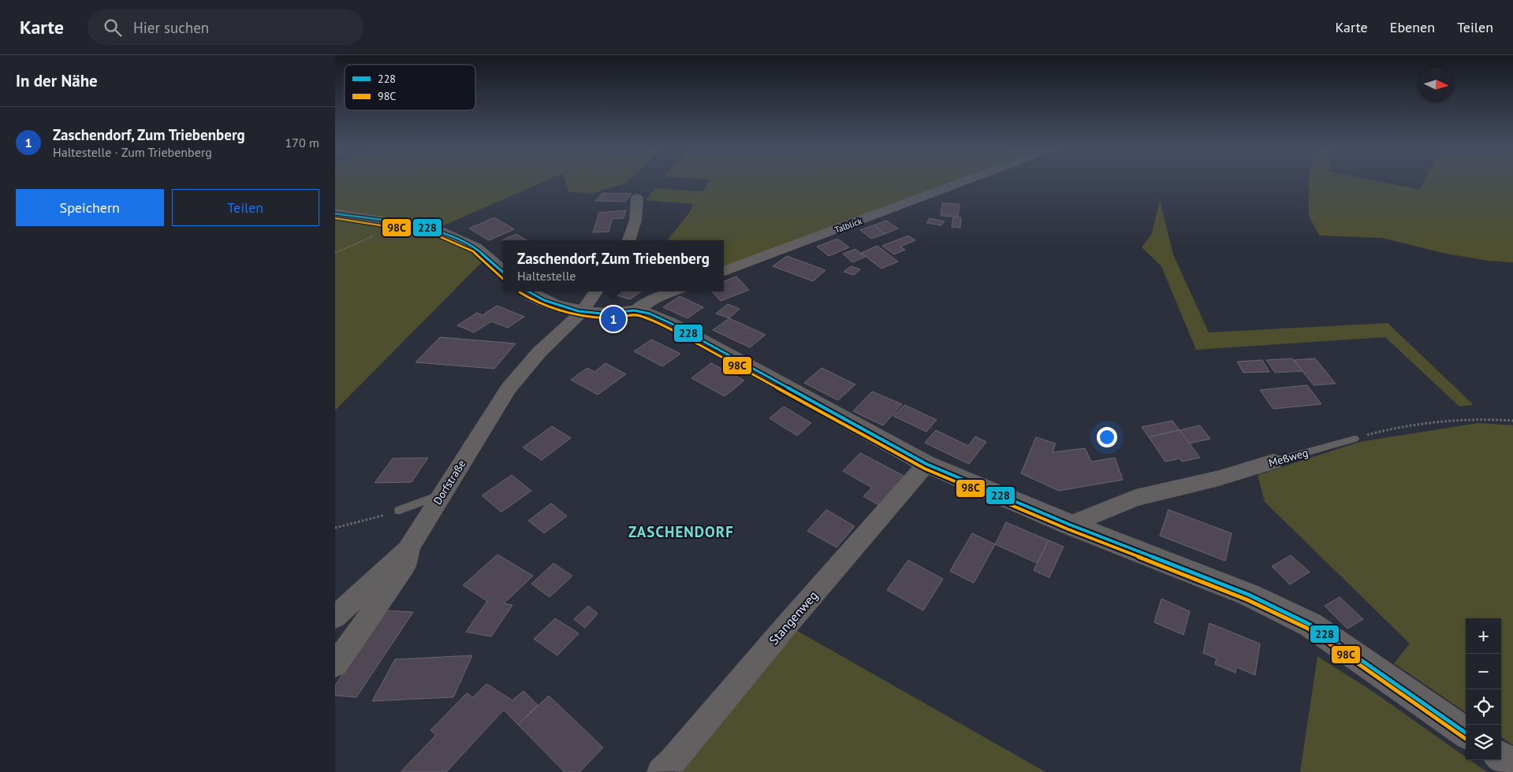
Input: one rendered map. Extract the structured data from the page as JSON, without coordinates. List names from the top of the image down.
{
  "streets": {
    "street": [
      "Talblick",
      "Meßweg",
      "Dorfstraße",
      "Stangenweg"
    ]
  },
  "districts": ["ZASCHENDORF"],
  "lines": ["transit line 228", "transit line 98C"],
  "legend": ["228", "98C"],
  "north": "right",
  "page": {
    "header": "Karte",
    "search": "Hier suchen",
    "nav": ["Karte", "Ebenen", "Teilen"],
    "heading": "In der Nähe",
    "list": [
      {
        "mark": "1",
        "name": "Zaschendorf, Zum Triebenberg",
        "note": "Haltestelle · Zum Triebenberg",
        "value": "170 m"
      }
    ],
    "buttons": ["Speichern", "Teilen"],
    "popup": ["Zaschendorf, Zum Triebenberg", "Haltestelle"],
    "pins": "1",
    "map_buttons": ["+", "−"]
  }
}
